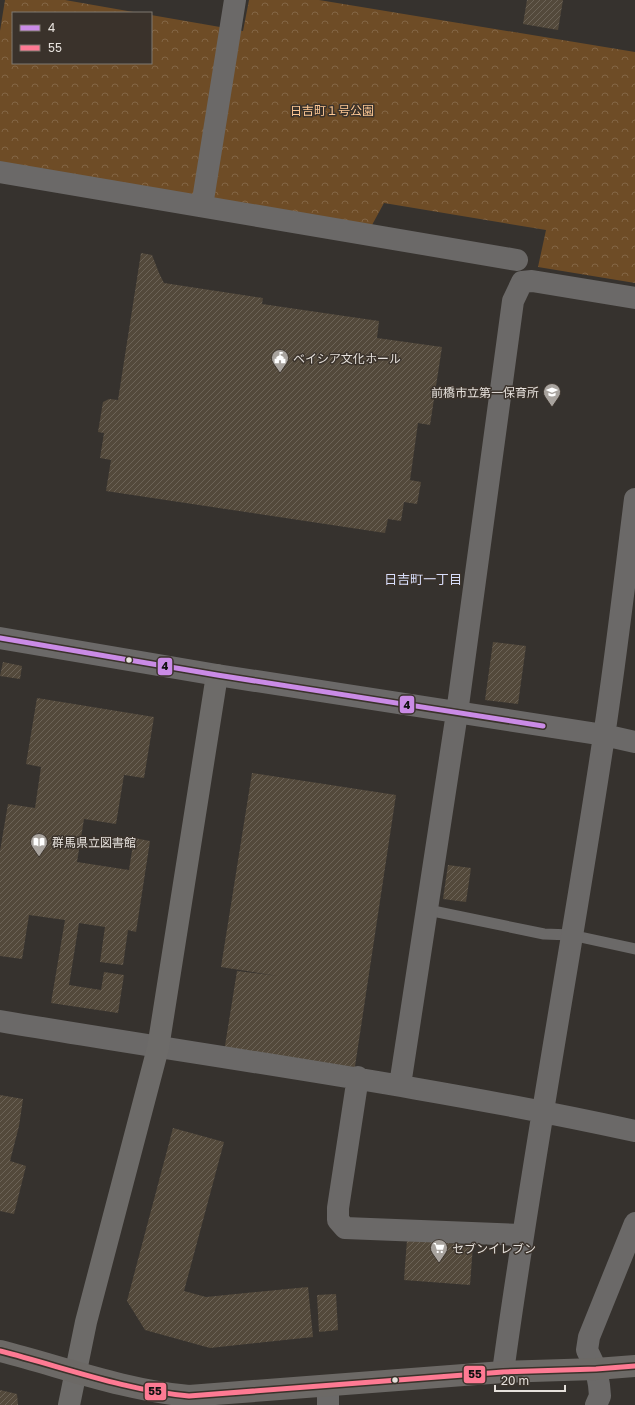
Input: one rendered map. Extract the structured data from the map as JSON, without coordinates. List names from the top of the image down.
{
  "districts": ["日吉町一丁目"],
  "parks": ["日吉町１号公園"],
  "places": {
    "public building": ["ベイシア文化ホール"],
    "school or university": ["前橋市立第一保育所"],
    "library": ["群馬県立図書館"],
    "supermarket": ["セブンイレブン"]
  },
  "lines": ["transit line 4", "transit line 55"],
  "legend": ["4", "55"],
  "scale_bar": "20 m"
}
